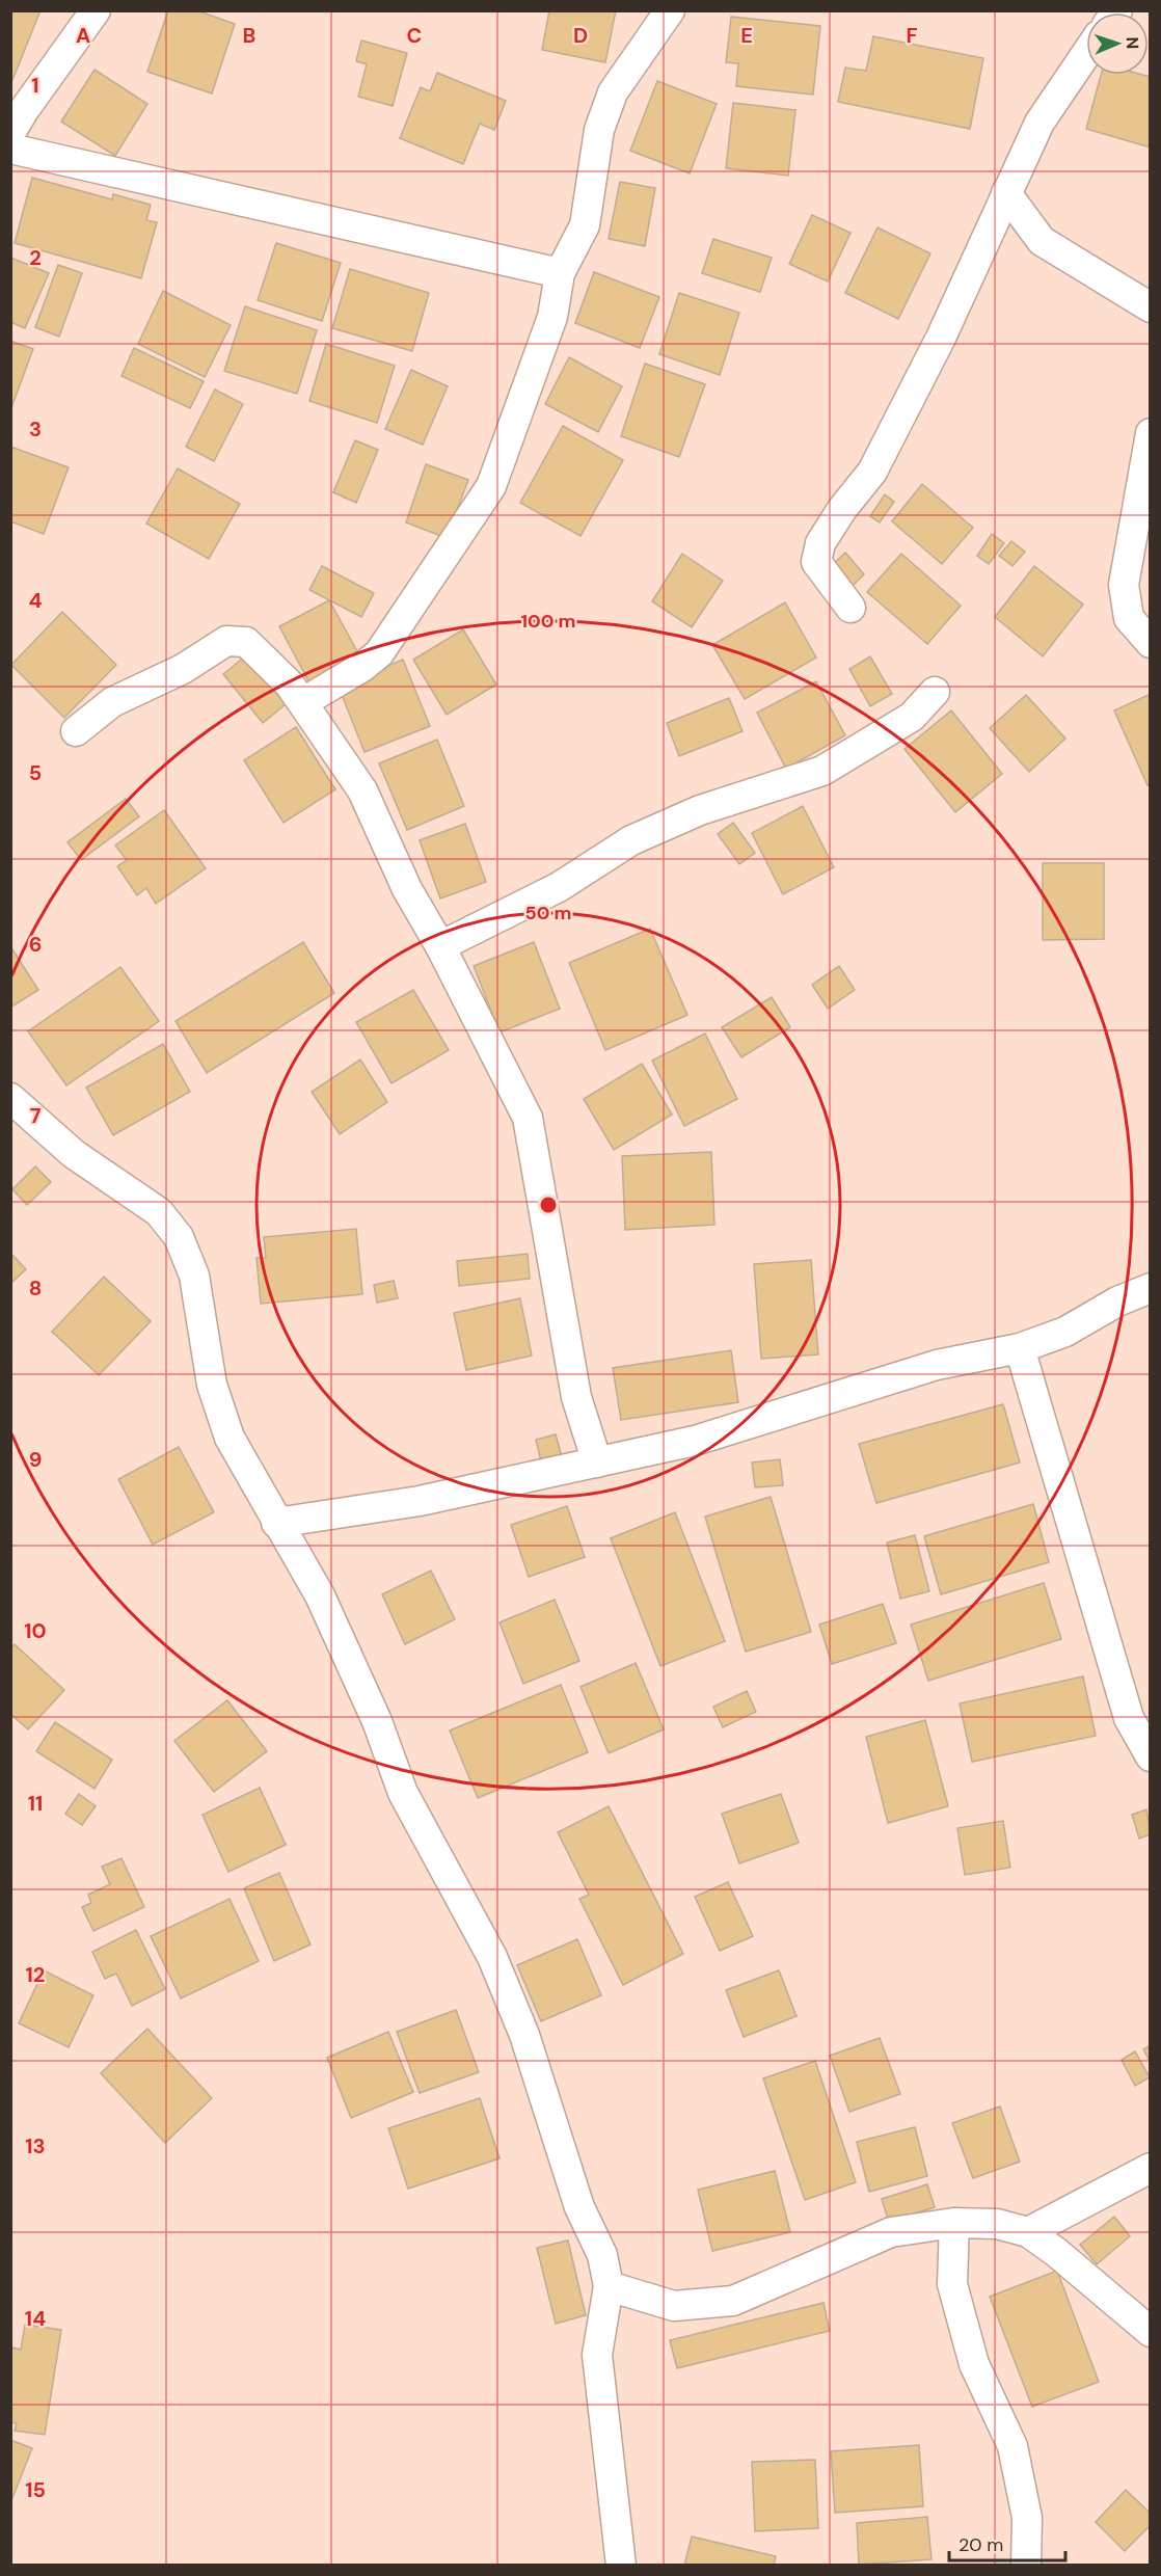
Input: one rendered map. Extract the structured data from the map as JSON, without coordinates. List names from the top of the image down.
{
  "scale_bar": "20 m",
  "north": "right",
  "grid": {
    "columns": [
      "A",
      "B",
      "C",
      "D",
      "E",
      "F"
    ],
    "rows": [
      "1",
      "2",
      "3",
      "4",
      "5",
      "6",
      "7",
      "8",
      "9",
      "10",
      "11",
      "12",
      "13",
      "14",
      "15"
    ]
  },
  "rings": ["100 m", "50 m"]
}
